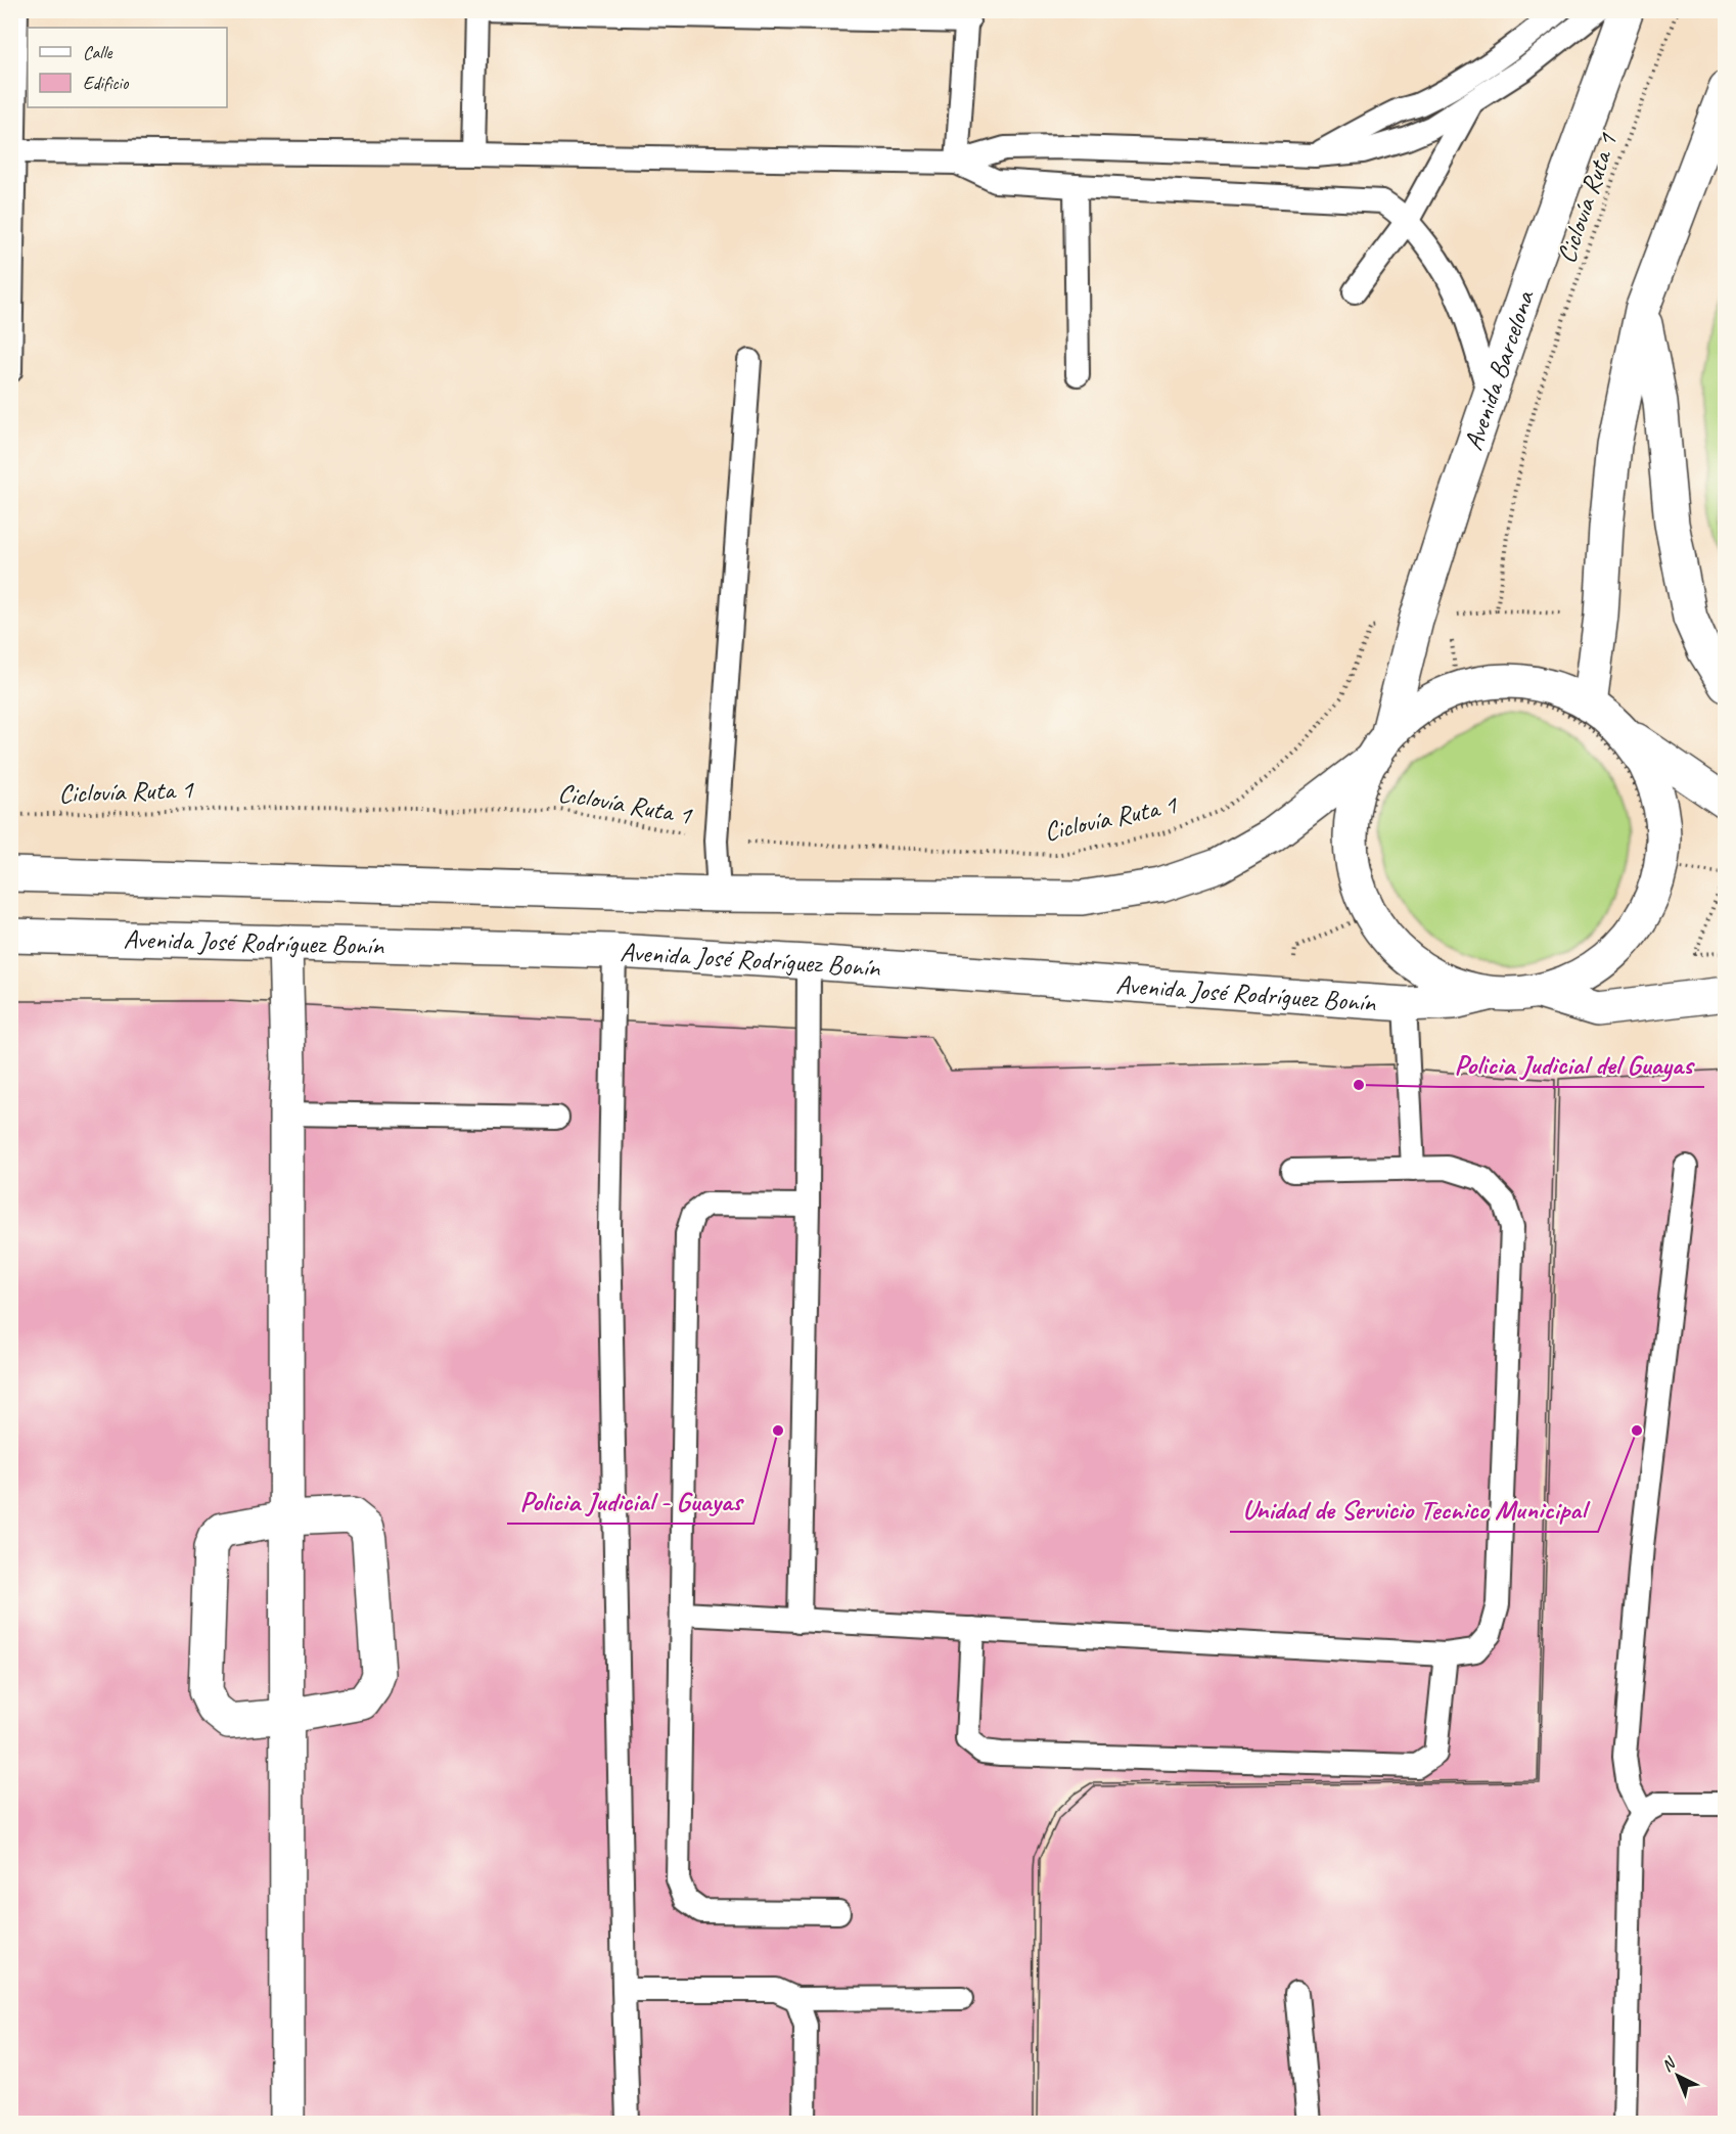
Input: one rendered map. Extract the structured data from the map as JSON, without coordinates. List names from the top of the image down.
{
  "streets": {
    "main road": ["Avenida Barcelona", "Avenida José Rodríguez Bonín"],
    "path": ["Ciclovía Ruta 1"]
  },
  "crossings": [
    ["Ciclovía Ruta 1", "Avenida Barcelona"]
  ],
  "places": ["Policia Judicial del Guayas", "Policia Judicial - Guayas", "Unidad de Servicio Tecnico Municipal"],
  "legend": ["Calle", "Edificio"],
  "north": "top left"
}
